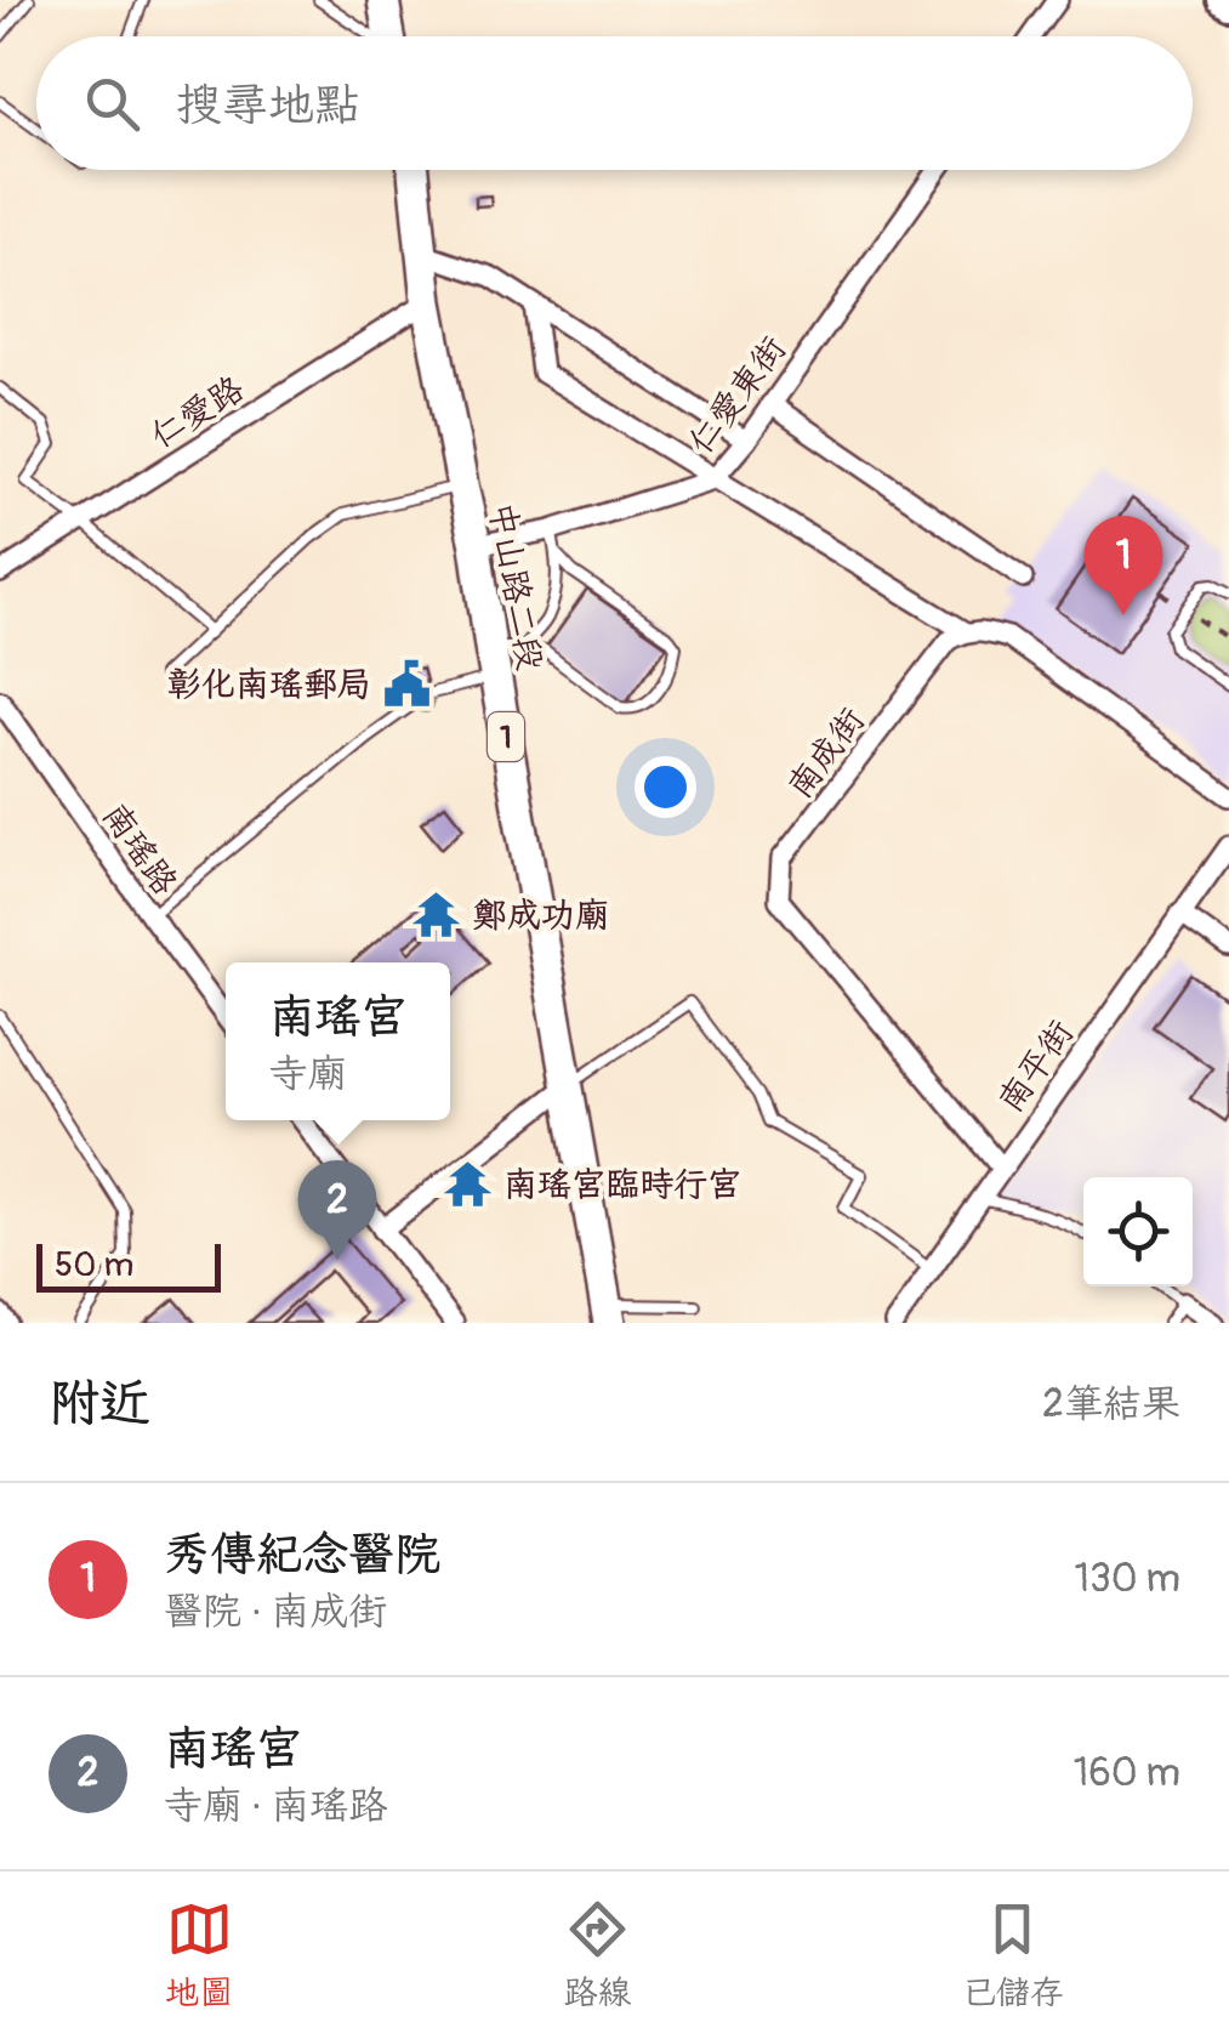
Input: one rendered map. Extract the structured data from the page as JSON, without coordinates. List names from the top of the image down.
{
  "streets": {
    "main road": ["中山路二段", "1"],
    "street": [
      "仁愛東街",
      "仁愛路",
      "南成街",
      "南瑤路",
      "南平街"
    ]
  },
  "crossings": [
    ["仁愛東街", "中山路二段"],
    ["仁愛路", "中山路二段"],
    ["南成街", "南平街"]
  ],
  "places": {
    "public building": ["彰化南瑤郵局"],
    "temple": ["鄭成功廟", "南瑶宮臨時行宮"]
  },
  "scale_bar": "50 m",
  "page": {
    "search": "搜尋地點",
    "pins": ["1", "2"],
    "popup": ["南瑤宮", "寺廟"],
    "scale": "50 m",
    "heading": ["附近", "2筆結果"],
    "list": [
      {
        "mark": "1",
        "name": "秀傳紀念醫院",
        "note": "醫院 · 南成街",
        "value": "130 m"
      },
      {
        "mark": "2",
        "name": "南瑤宮",
        "note": "寺廟 · 南瑤路",
        "value": "160 m"
      }
    ],
    "nav": ["地圖", "路線", "已儲存"]
  }
}
